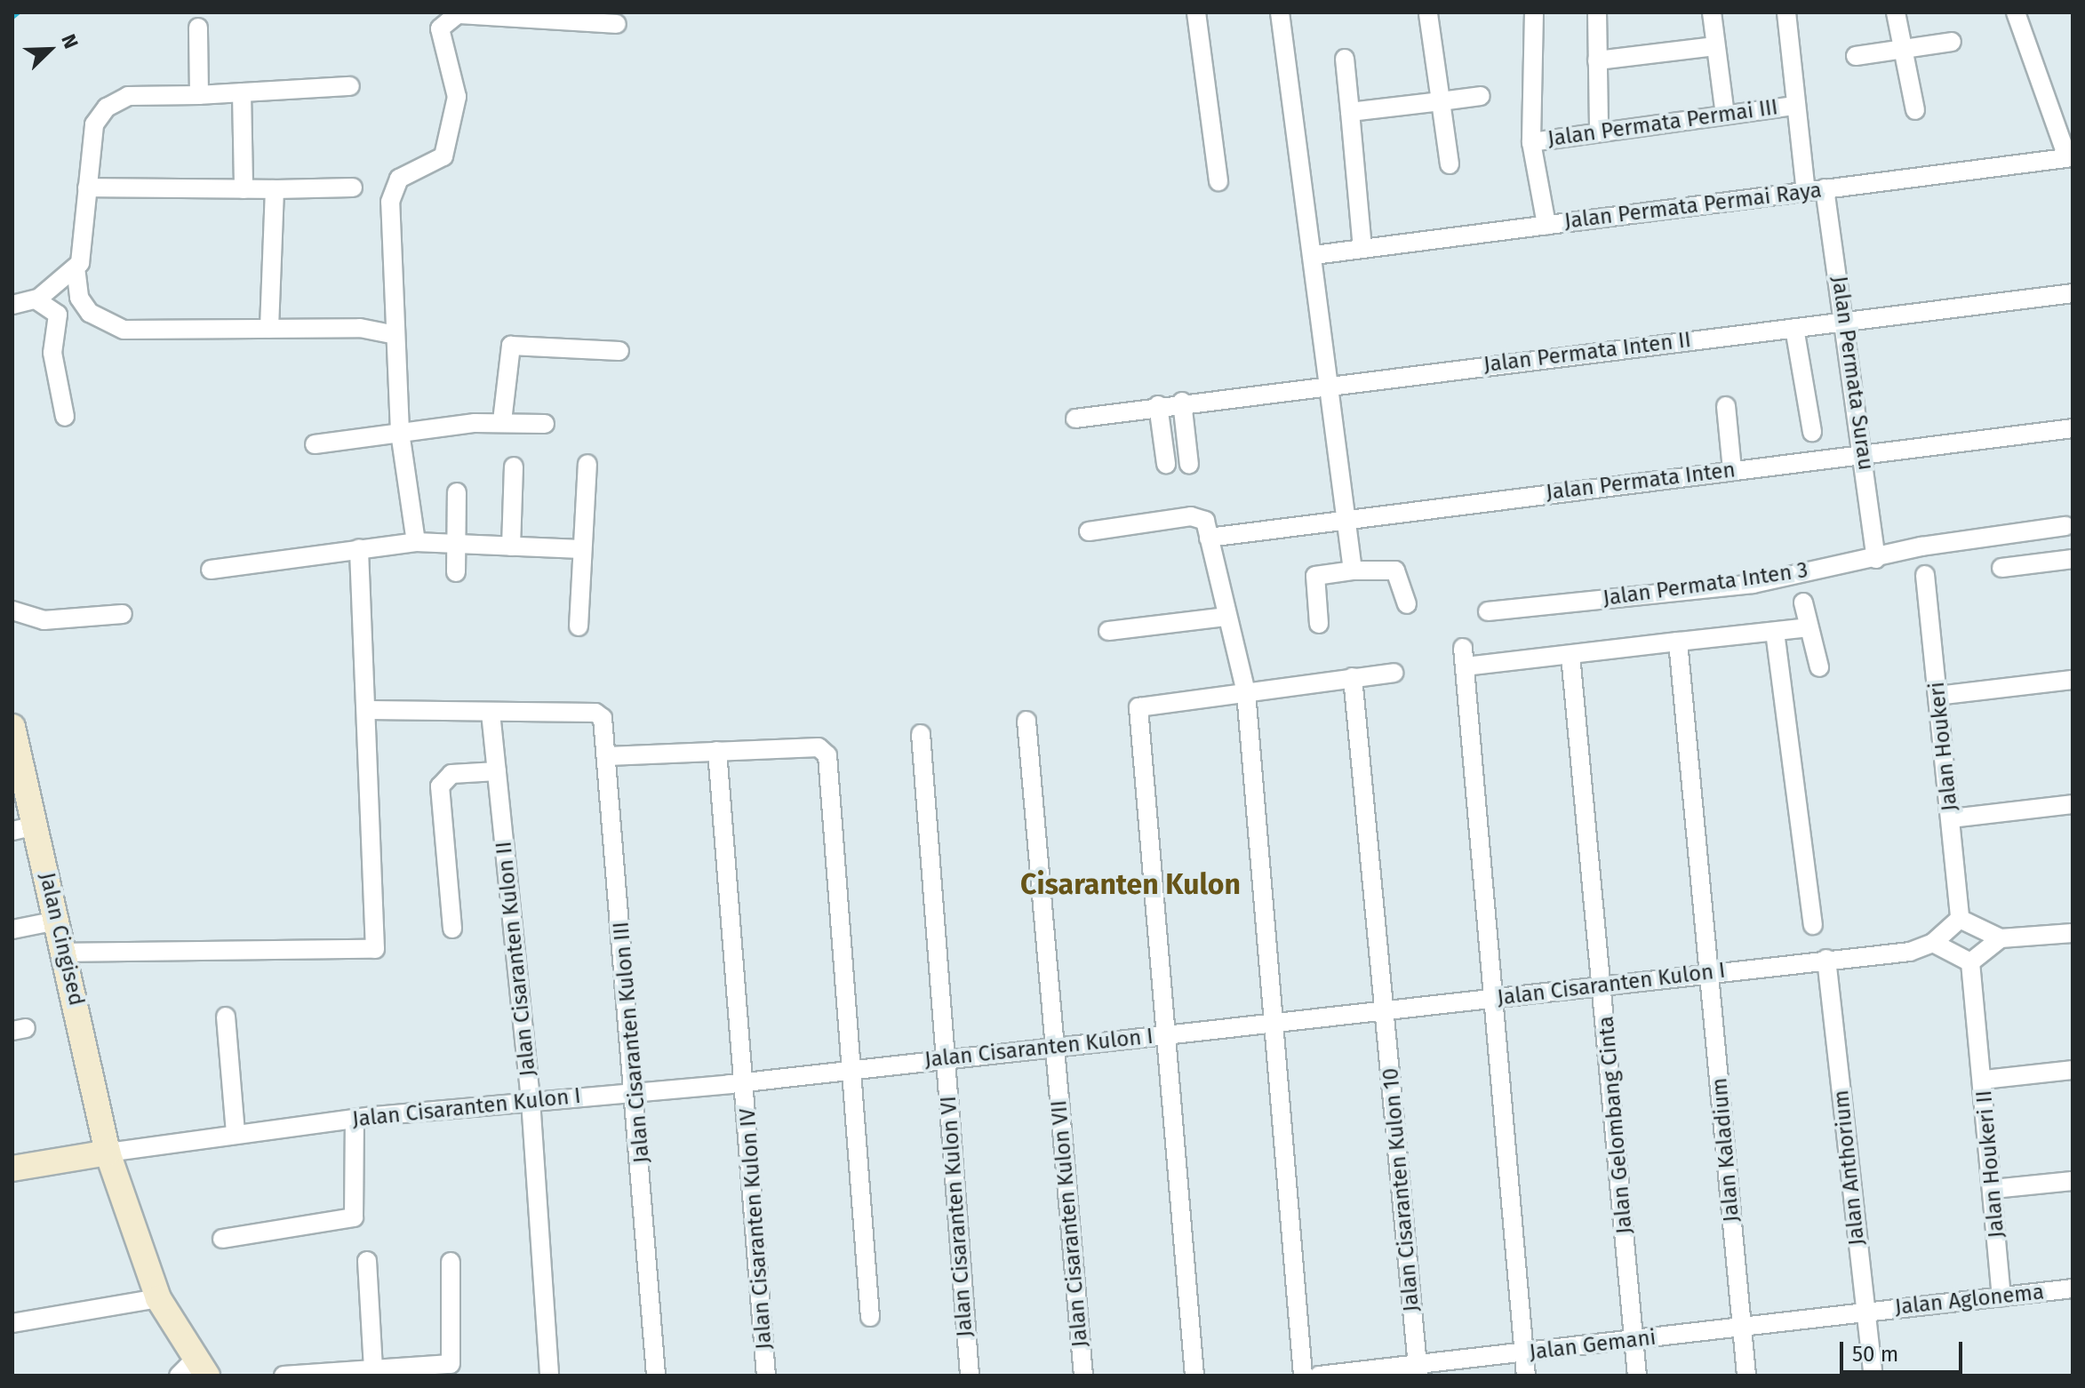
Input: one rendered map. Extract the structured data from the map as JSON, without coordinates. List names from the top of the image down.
{
  "streets": {
    "main road": ["Jalan Cingised"],
    "street": [
      "Jalan Permata Permai III",
      "Jalan Permata Permai Raya",
      "Jalan Permata Inten II",
      "Jalan Permata Surau",
      "Jalan Permata Inten",
      "Jalan Permata Inten 3",
      "Jalan Houkeri",
      "Jalan Cisaranten Kulon II",
      "Jalan Cisaranten Kulon I",
      "Jalan Cisaranten Kulon III",
      "Jalan Gelombang Cinta",
      "Jalan Kaladium",
      "Jalan Houkeri II",
      "Jalan Anthorium",
      "Jalan Cisaranten Kulon 10",
      "Jalan Cisaranten Kulon VI",
      "Jalan Cisaranten Kulon VII",
      "Jalan Cisaranten Kulon IV",
      "Jalan Aglonema",
      "Jalan Gemani"
    ]
  },
  "crossings": [
    ["Jalan Permata Permai III", "Jalan Permata Surau"],
    ["Jalan Permata Permai Raya", "Jalan Permata Surau"],
    ["Jalan Permata Inten II", "Jalan Permata Surau"],
    ["Jalan Permata Surau", "Jalan Permata Inten"],
    ["Jalan Permata Surau", "Jalan Permata Inten 3"],
    ["Jalan Cingised", "Jalan Cisaranten Kulon I"],
    ["Jalan Cisaranten Kulon II", "Jalan Cisaranten Kulon I"],
    ["Jalan Cisaranten Kulon II", "Jalan Cisaranten Kulon III"],
    ["Jalan Cisaranten Kulon I", "Jalan Cisaranten Kulon III"],
    ["Jalan Cisaranten Kulon I", "Jalan Gelombang Cinta"],
    ["Jalan Cisaranten Kulon I", "Jalan Kaladium"],
    ["Jalan Cisaranten Kulon I", "Jalan Anthorium"],
    ["Jalan Cisaranten Kulon I", "Jalan Cisaranten Kulon 10"],
    ["Jalan Cisaranten Kulon I", "Jalan Cisaranten Kulon VI"],
    ["Jalan Cisaranten Kulon I", "Jalan Cisaranten Kulon VII"],
    ["Jalan Cisaranten Kulon I", "Jalan Cisaranten Kulon IV"],
    ["Jalan Gelombang Cinta", "Jalan Gemani"],
    ["Jalan Kaladium", "Jalan Gemani"],
    ["Jalan Houkeri II", "Jalan Aglonema"],
    ["Jalan Anthorium", "Jalan Aglonema"],
    ["Jalan Anthorium", "Jalan Gemani"],
    ["Jalan Cisaranten Kulon 10", "Jalan Gemani"],
    ["Jalan Aglonema", "Jalan Gemani"]
  ],
  "districts": ["Cisaranten Kulon"],
  "scale_bar": "50 m",
  "north": "top right"
}
